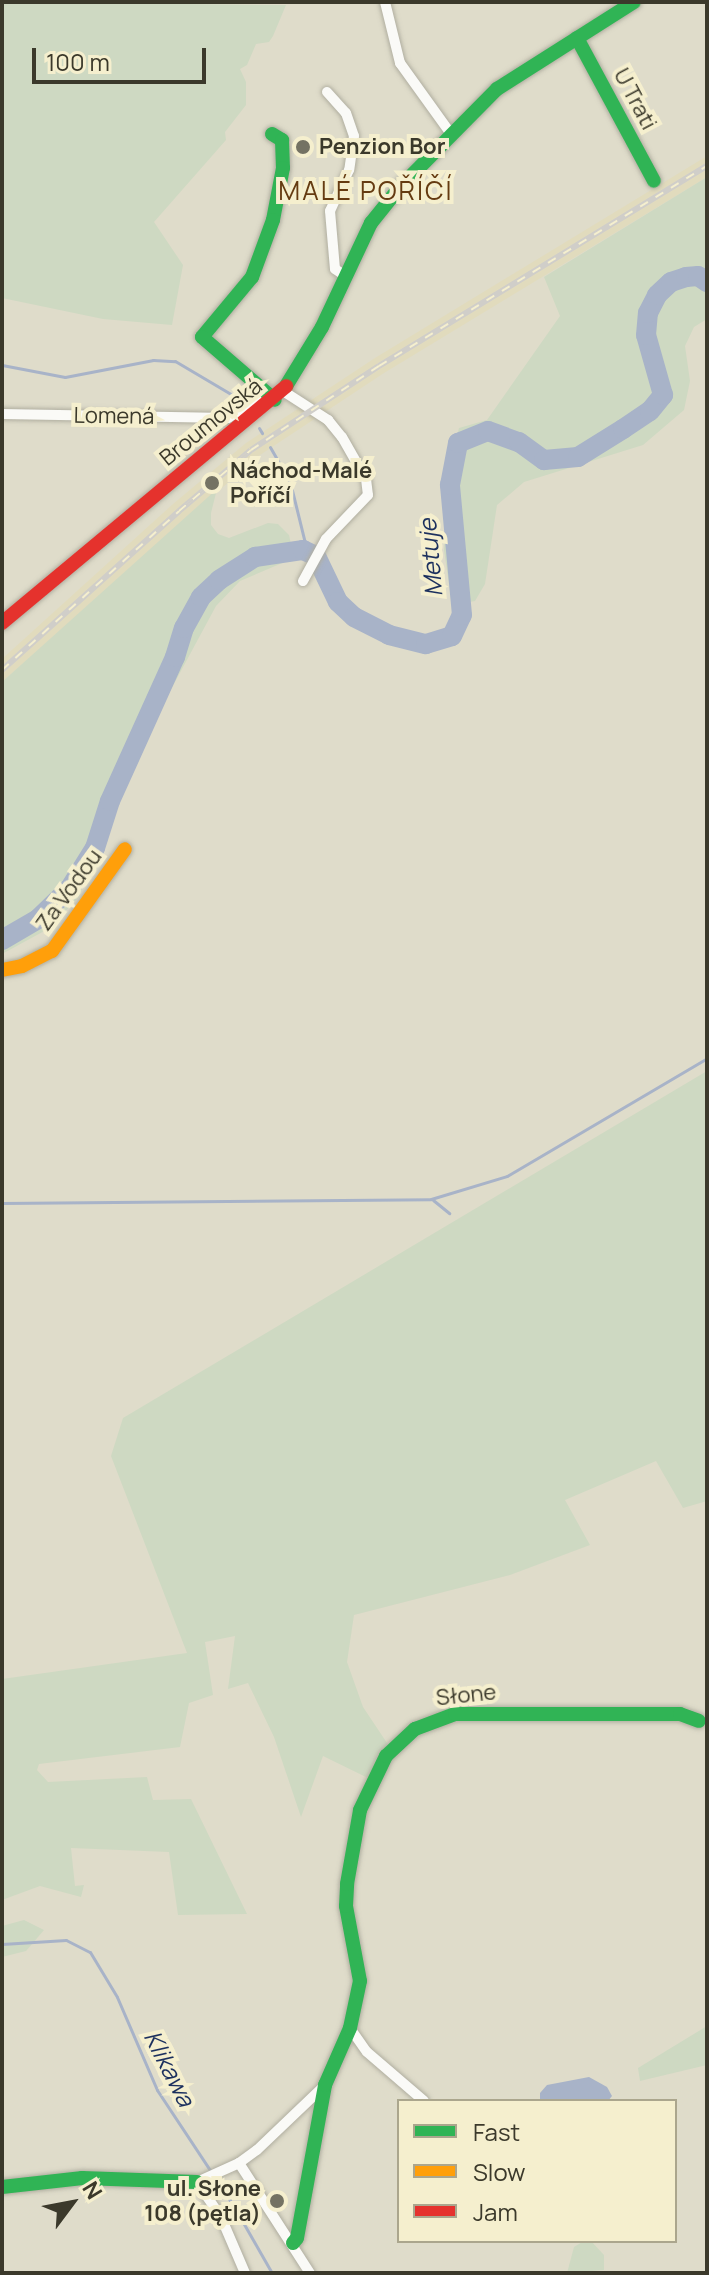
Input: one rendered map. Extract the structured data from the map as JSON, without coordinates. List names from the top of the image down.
{
  "streets": {
    "street": [
      "U Trati",
      "Lomená",
      "Broumovská",
      "Za Vodou",
      "Słone"
    ]
  },
  "crossings": [
    ["U Trati", "Broumovská"]
  ],
  "districts": ["MALÉ POŘÍČÍ"],
  "water": ["Metuje", "Klikawa"],
  "places": ["Penzion Bor", "Náchod-Malé Poříčí", "ul. Słone 108 (pętla)"],
  "legend": ["Fast", "Slow", "Jam"],
  "scale_bar": "100 m",
  "north": "top right"
}
